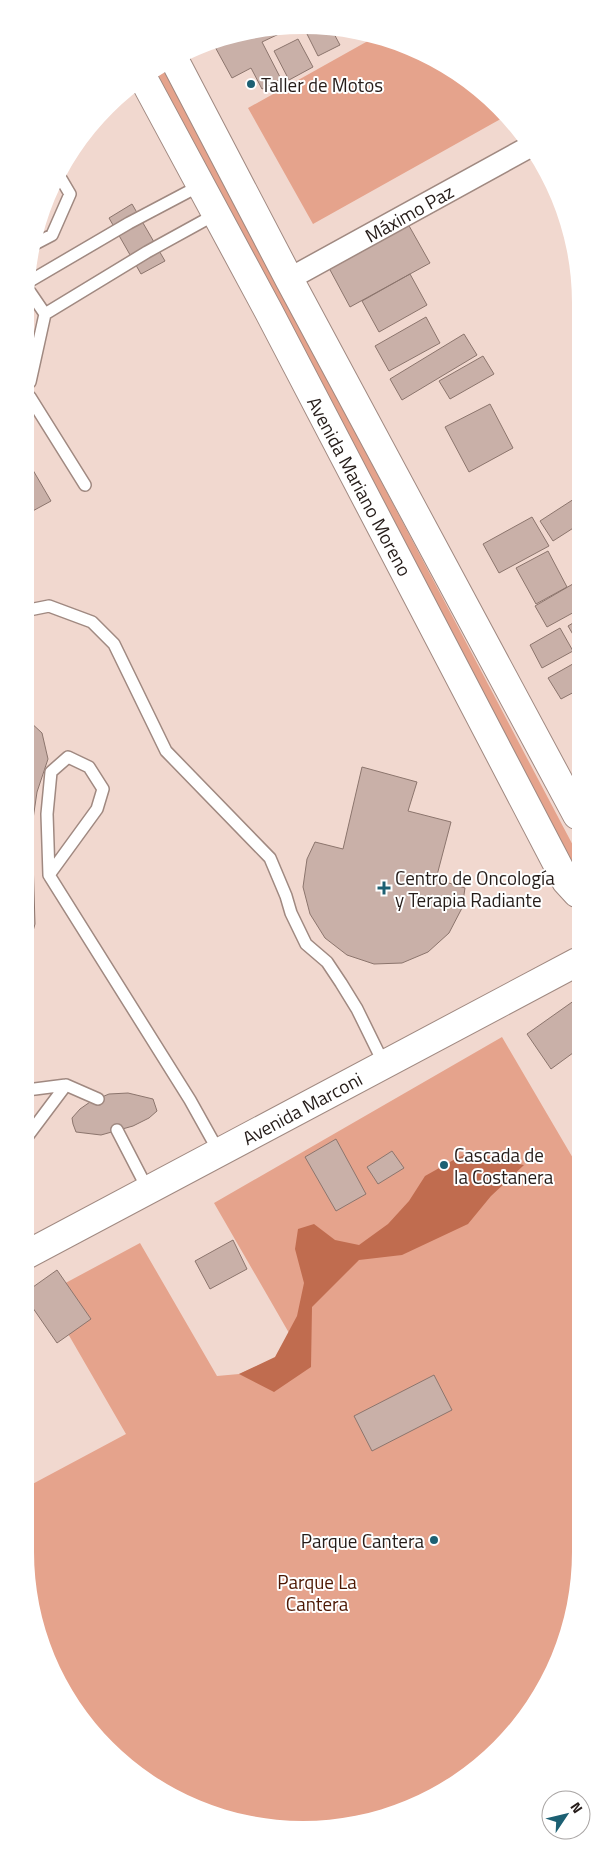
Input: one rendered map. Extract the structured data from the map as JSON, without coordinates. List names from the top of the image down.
{
  "streets": {
    "main road": ["Avenida Mariano Moreno", "Avenida Marconi"],
    "street": ["Máximo Paz"]
  },
  "crossings": [
    ["Máximo Paz", "Avenida Mariano Moreno"]
  ],
  "parks": ["Parque La Cantera"],
  "places": {
    "other": ["Taller de Motos", "Cascada de la Costanera", "Parque Cantera"],
    "health": ["Centro de Oncología y Terapia Radiante"]
  },
  "north": "top right"
}
